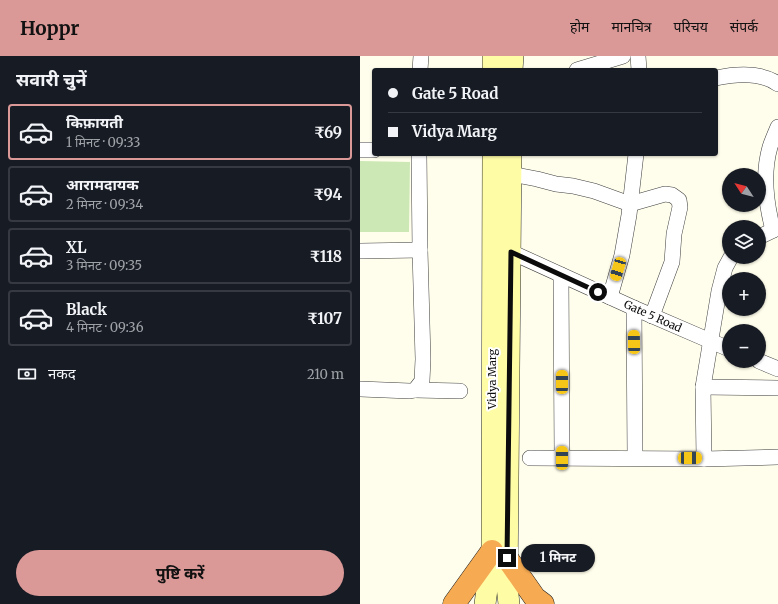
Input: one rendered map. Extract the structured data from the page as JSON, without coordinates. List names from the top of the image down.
{
  "streets": {
    "main road": ["Vidya Marg"],
    "street": ["Gate 5 Road"]
  },
  "crossings": [
    ["Gate 5 Road", "Vidya Marg"]
  ],
  "north": "top left",
  "page": {
    "header": "Hoppr",
    "nav": [
      "होम",
      "मानचित्र",
      "परिचय",
      "संपर्क"
    ],
    "heading": "सवारी चुनें",
    "banner": ["Gate 5 Road", "Vidya Marg"],
    "list": [
      {
        "name": "किफ़ायती",
        "note": "1 मिनट · 09:33",
        "value": "₹69"
      },
      {
        "name": "आरामदायक",
        "note": "2 मिनट · 09:34",
        "value": "₹94"
      },
      {
        "name": "XL",
        "note": "3 मिनट · 09:35",
        "value": "₹118"
      },
      {
        "name": "Black",
        "note": "4 मिनट · 09:36",
        "value": "₹107"
      }
    ],
    "map_buttons": ["+", "−"],
    "pay": ["नकद", "210 m"],
    "buttons": "पुष्टि करें",
    "bubble": "1 मिनट"
  }
}
